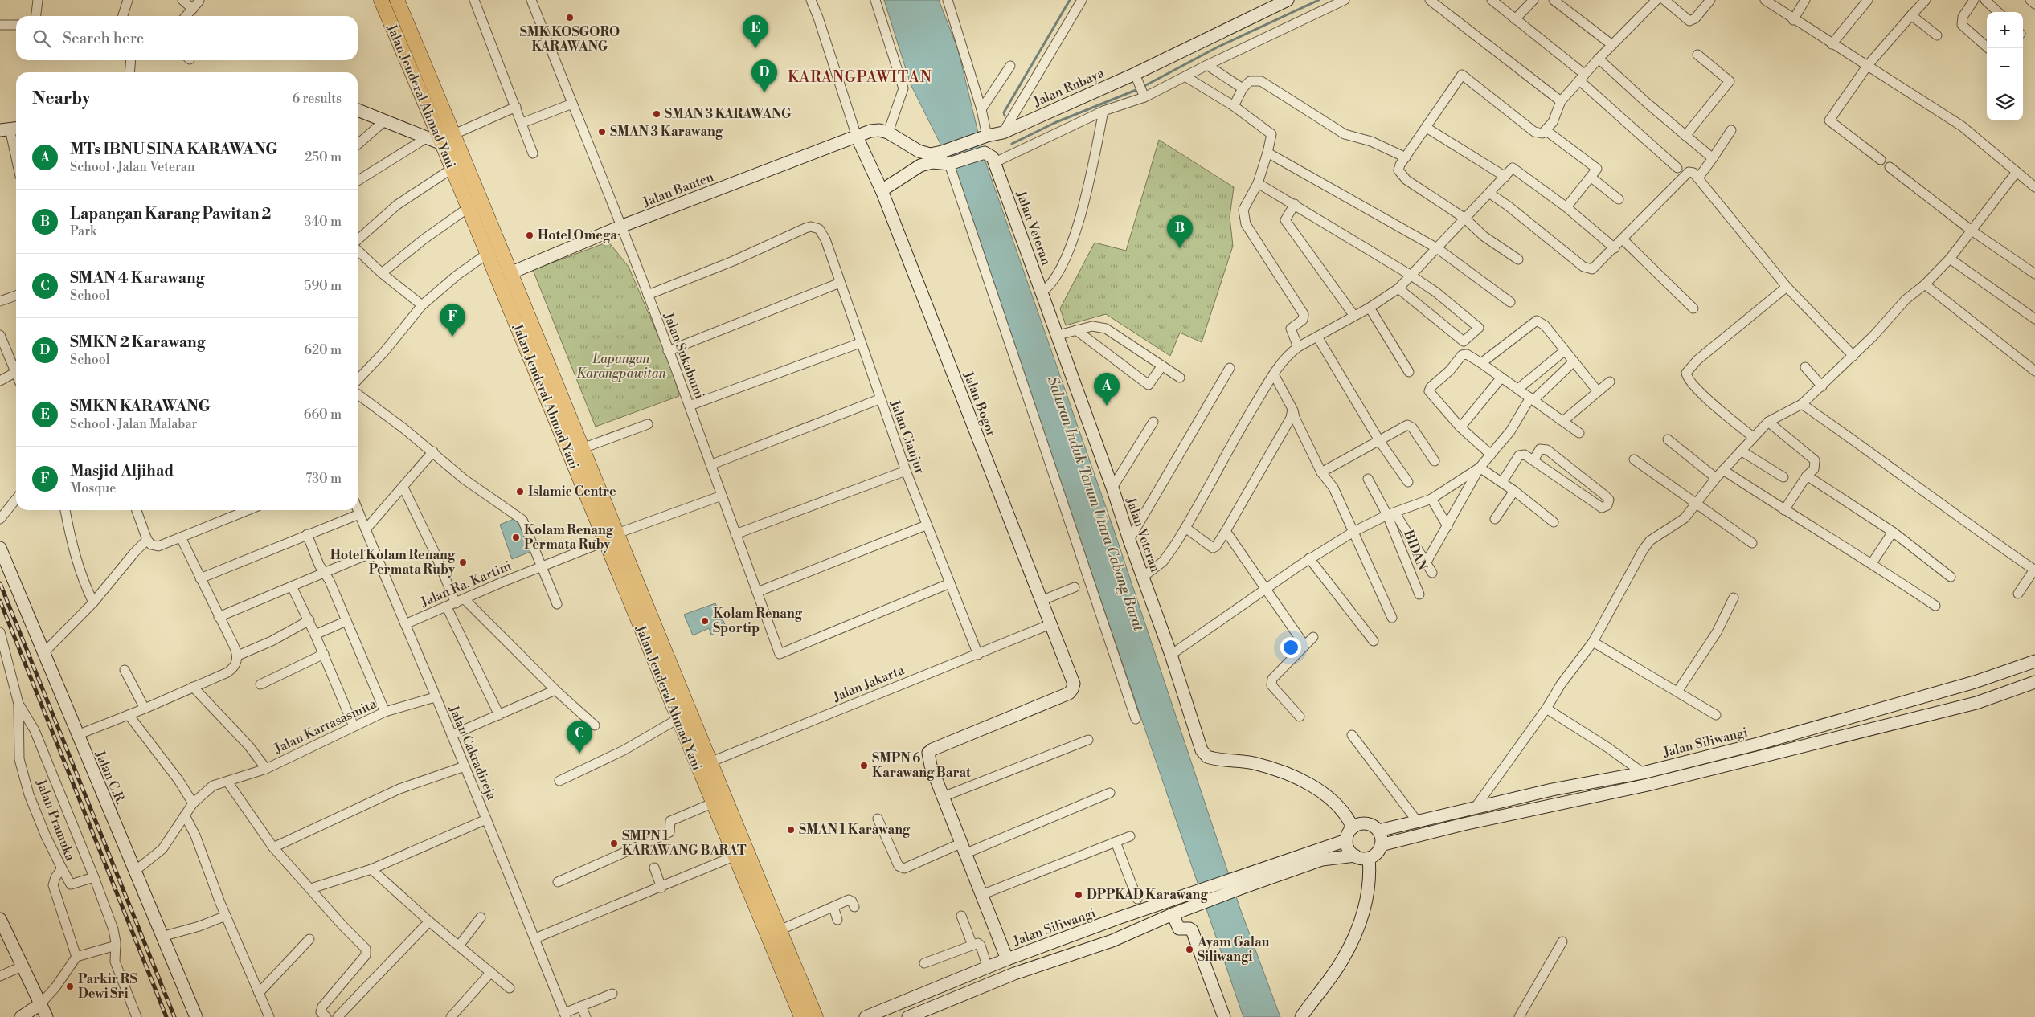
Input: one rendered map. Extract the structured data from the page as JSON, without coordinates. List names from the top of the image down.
{
  "streets": {
    "main road": ["Jalan Jenderal Ahmad Yani"],
    "street": [
      "Jalan Rubaya",
      "Jalan Banten",
      "Jalan Veteran",
      "Jalan Sukabumi",
      "Jalan Bogor",
      "Jalan Cianjur",
      "BIDAN",
      "Jalan Ra. Kartini",
      "Jalan Jakarta",
      "Jalan Kartasasmita",
      "Jalan Siliwangi",
      "Jalan Cakradireja",
      "Jalan C.R.",
      "Jalan Pramuka"
    ]
  },
  "crossings": [
    ["Jalan Jenderal Ahmad Yani", "Jalan Banten"],
    ["Jalan Jenderal Ahmad Yani", "Jalan Ra. Kartini"],
    ["Jalan Jenderal Ahmad Yani", "Jalan Jakarta"],
    ["Jalan Banten", "Jalan Sukabumi"],
    ["Jalan Banten", "Jalan Bogor"],
    ["Jalan Veteran", "Jalan Siliwangi"],
    ["Jalan Sukabumi", "Jalan Cianjur"],
    ["Jalan Bogor", "Jalan Jakarta"],
    ["Jalan Cianjur", "Jalan Jakarta"],
    ["Jalan Ra. Kartini", "Jalan Cakradireja"],
    ["Jalan Kartasasmita", "Jalan Cakradireja"],
    ["Jalan Kartasasmita", "Jalan C.R."]
  ],
  "districts": ["KARANGPAWITAN"],
  "water": ["Saluran Induk Tarum Utara Cabang Barat"],
  "parks": ["Lapangan Karangpawitan"],
  "places": [
    "SMK KOSGORO KARAWANG",
    "SMAN 3 KARAWANG",
    "SMAN 3 Karawang",
    "Hotel Omega",
    "Islamic Centre",
    "Kolam Renang Permata Ruby",
    "Hotel Kolam Renang Permata Ruby",
    "Kolam Renang Sportip",
    "SMPN 6 Karawang Barat",
    "SMAN 1 Karawang",
    "SMPN 1 KARAWANG BARAT",
    "DPPKAD Karawang",
    "Ayam Galau Siliwangi",
    "Parkir RS Dewi Sri"
  ],
  "page": {
    "map_buttons": ["+", "−"],
    "pins": [
      "E",
      "D",
      "B",
      "F",
      "A",
      "C"
    ],
    "search": "Search here",
    "heading": ["Nearby", "6 results"],
    "list": [
      {
        "mark": "A",
        "name": "MTs IBNU SINA KARAWANG",
        "note": "School · Jalan Veteran",
        "value": "250 m"
      },
      {
        "mark": "B",
        "name": "Lapangan Karang Pawitan 2",
        "note": "Park",
        "value": "340 m"
      },
      {
        "mark": "C",
        "name": "SMAN 4 Karawang",
        "note": "School",
        "value": "590 m"
      },
      {
        "mark": "D",
        "name": "SMKN 2 Karawang",
        "note": "School",
        "value": "620 m"
      },
      {
        "mark": "E",
        "name": "SMKN KARAWANG",
        "note": "School · Jalan Malabar",
        "value": "660 m"
      },
      {
        "mark": "F",
        "name": "Masjid Aljihad",
        "note": "Mosque",
        "value": "730 m"
      }
    ]
  }
}
